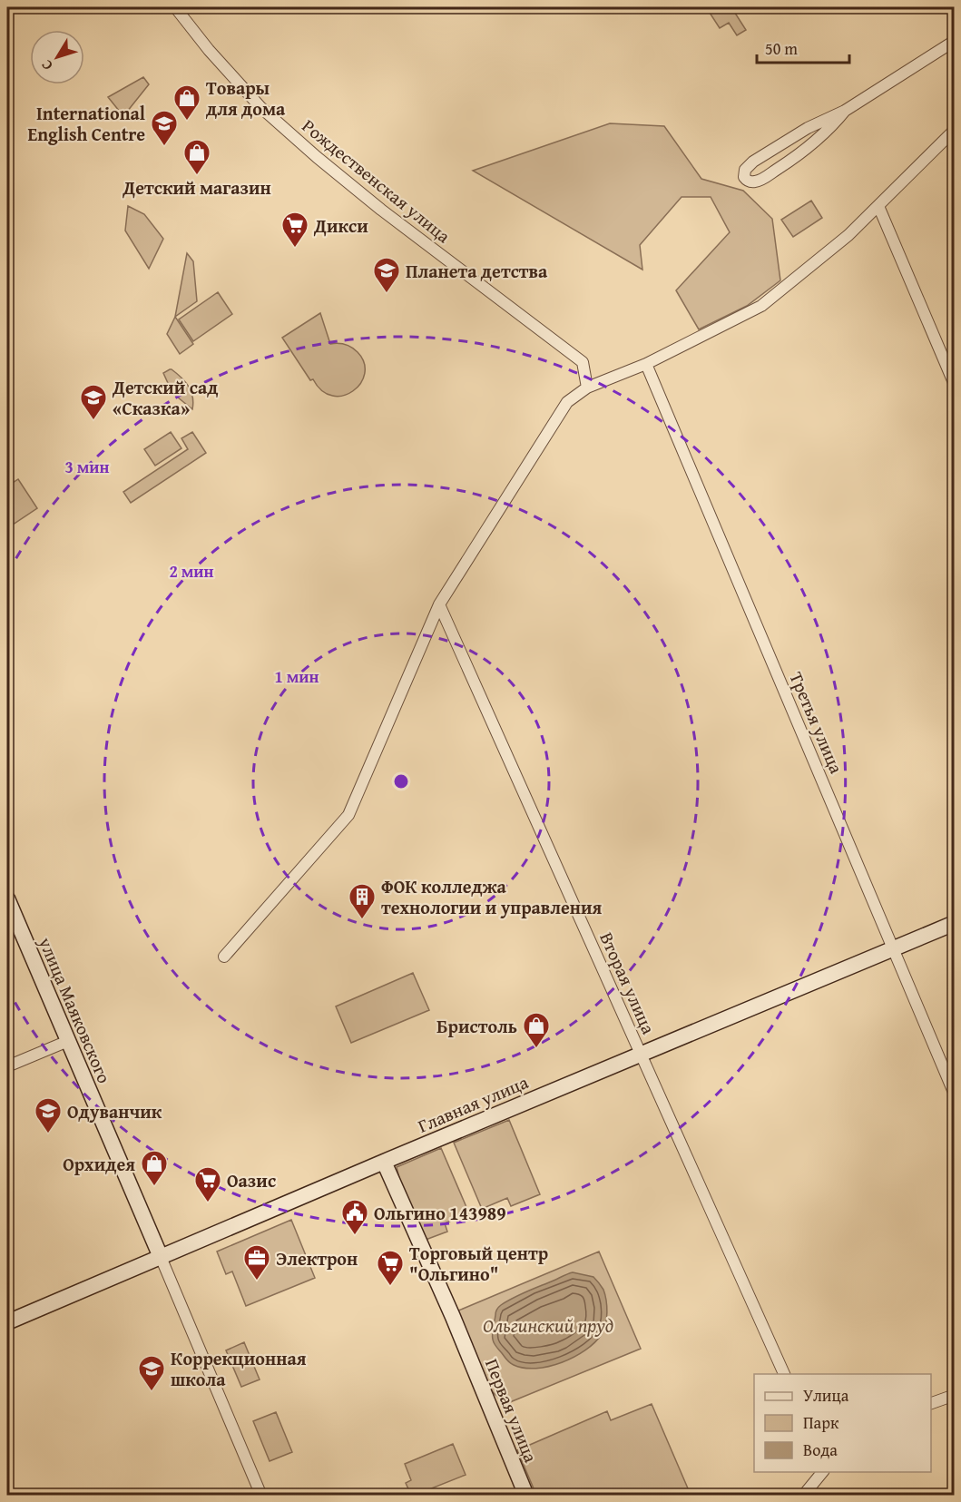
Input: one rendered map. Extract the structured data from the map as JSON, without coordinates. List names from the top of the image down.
{
  "streets": {
    "street": [
      "Рождественская улица",
      "Третья улица",
      "Вторая улица",
      "улица Маяковского",
      "Главная улица",
      "Первая улица"
    ]
  },
  "crossings": [
    ["Третья улица", "Главная улица"],
    ["Вторая улица", "Главная улица"],
    ["улица Маяковского", "Главная улица"],
    ["Главная улица", "Первая улица"]
  ],
  "water": ["Ольгинский пруд"],
  "places": {
    "shop": [
      "Товары для дома",
      "Детский магазин",
      "Бристоль",
      "Орхидея"
    ],
    "school or university": [
      "International English Centre",
      "Планета детства",
      "Детский сад «Сказка»",
      "Одуванчик",
      "Коррекционная школа"
    ],
    "supermarket": ["Дикси", "Оазис", "Торговый центр \"Ольгино\""],
    "building": ["ФОК колледжа технологии и управления"],
    "public building": ["Ольгино 143989"],
    "office": ["Электрон"]
  },
  "legend": ["Улица", "Парк", "Вода"],
  "scale_bar": "50 m",
  "north": "bottom left",
  "rings": ["3 мин", "2 мин", "1 мин"]
}
